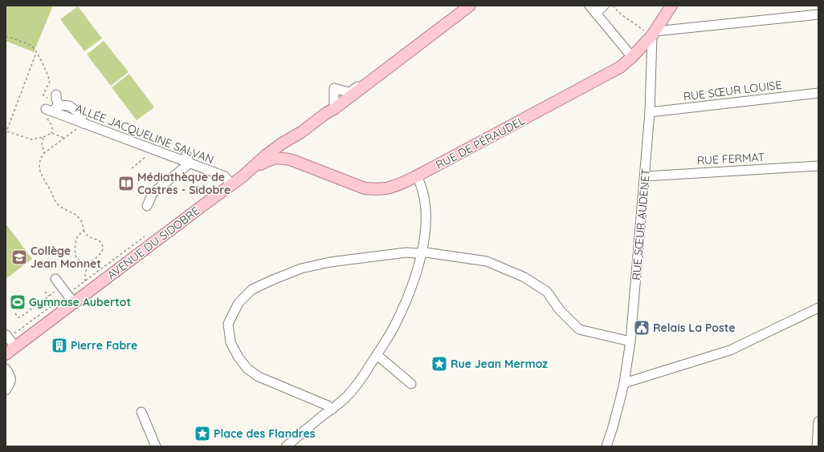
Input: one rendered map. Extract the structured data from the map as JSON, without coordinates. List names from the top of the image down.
{
  "streets": {
    "main road": ["RUE DE PÉRAUDEL", "AVENUE DU SIDOBRE"],
    "street": [
      "RUE SŒUR LOUISE",
      "ALLÉE JACQUELINE SALVAN",
      "RUE FERMAT",
      "RUE SŒUR AUDENET"
    ]
  },
  "crossings": [
    ["RUE SŒUR LOUISE", "RUE SŒUR AUDENET"],
    ["ALLÉE JACQUELINE SALVAN", "AVENUE DU SIDOBRE"],
    ["RUE DE PÉRAUDEL", "RUE SŒUR AUDENET"],
    ["RUE DE PÉRAUDEL", "AVENUE DU SIDOBRE"],
    ["RUE FERMAT", "RUE SŒUR AUDENET"]
  ],
  "places": {
    "library": ["Médiathèque de Castres - Sidobre"],
    "school or university": ["Collège Jean Monnet"],
    "sports": ["Gymnase Aubertot"],
    "public building": ["Relais La Poste"],
    "building": ["Pierre Fabre"],
    "place": ["Rue Jean Mermoz", "Place des Flandres"]
  }
}
